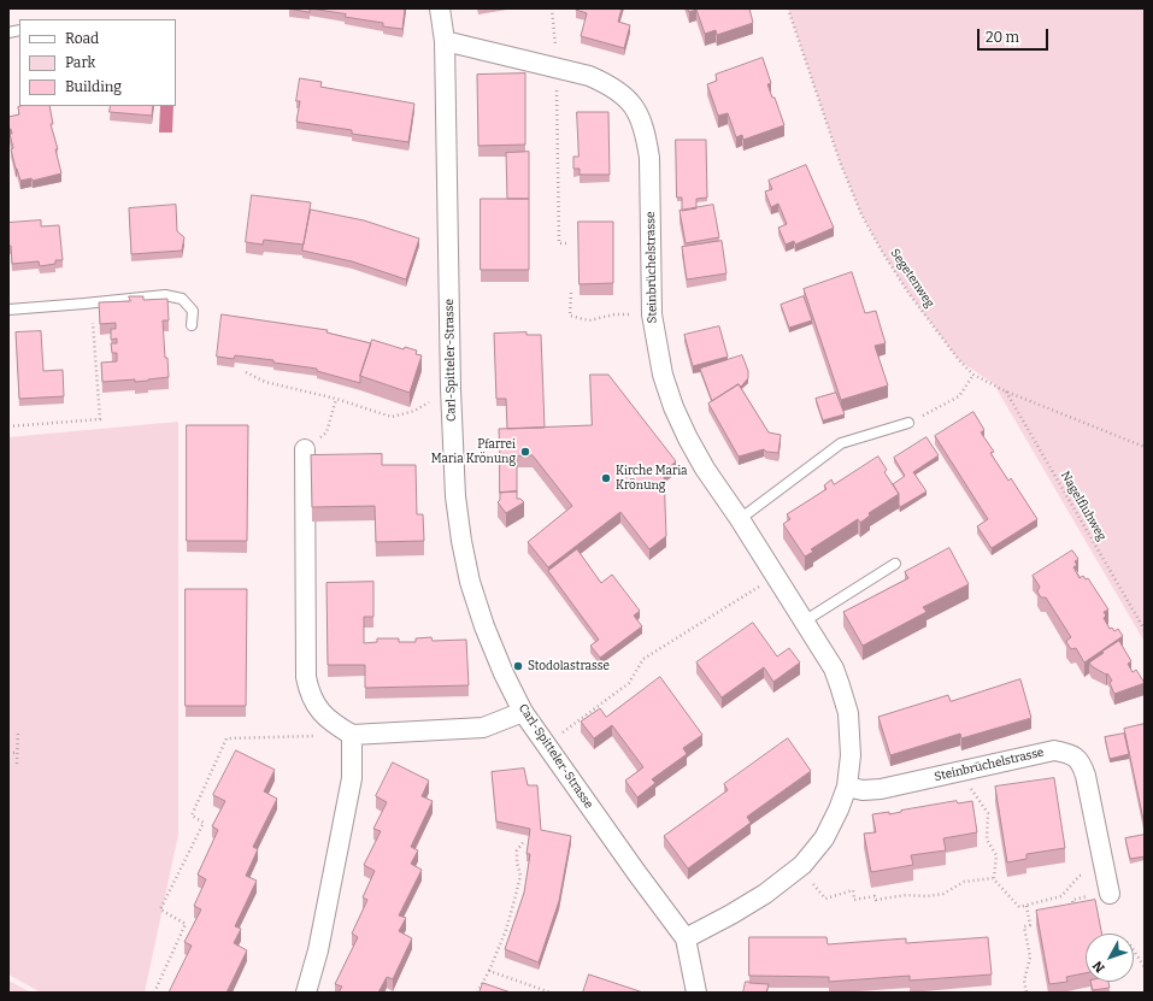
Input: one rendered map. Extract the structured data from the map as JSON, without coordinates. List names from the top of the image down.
{
  "streets": {
    "street": ["Steinbrüchelstrasse", "Carl-Spitteler-Strasse"],
    "path": ["Segetenweg", "Nagelfluhweg"]
  },
  "crossings": [
    ["Steinbrüchelstrasse", "Carl-Spitteler-Strasse"],
    ["Segetenweg", "Nagelfluhweg"]
  ],
  "places": ["Pfarrei Maria Krönung", "Kirche Maria Krönung", "Stodolastrasse"],
  "legend": ["Road", "Park", "Building"],
  "scale_bar": "20 m",
  "north": "bottom left"
}
